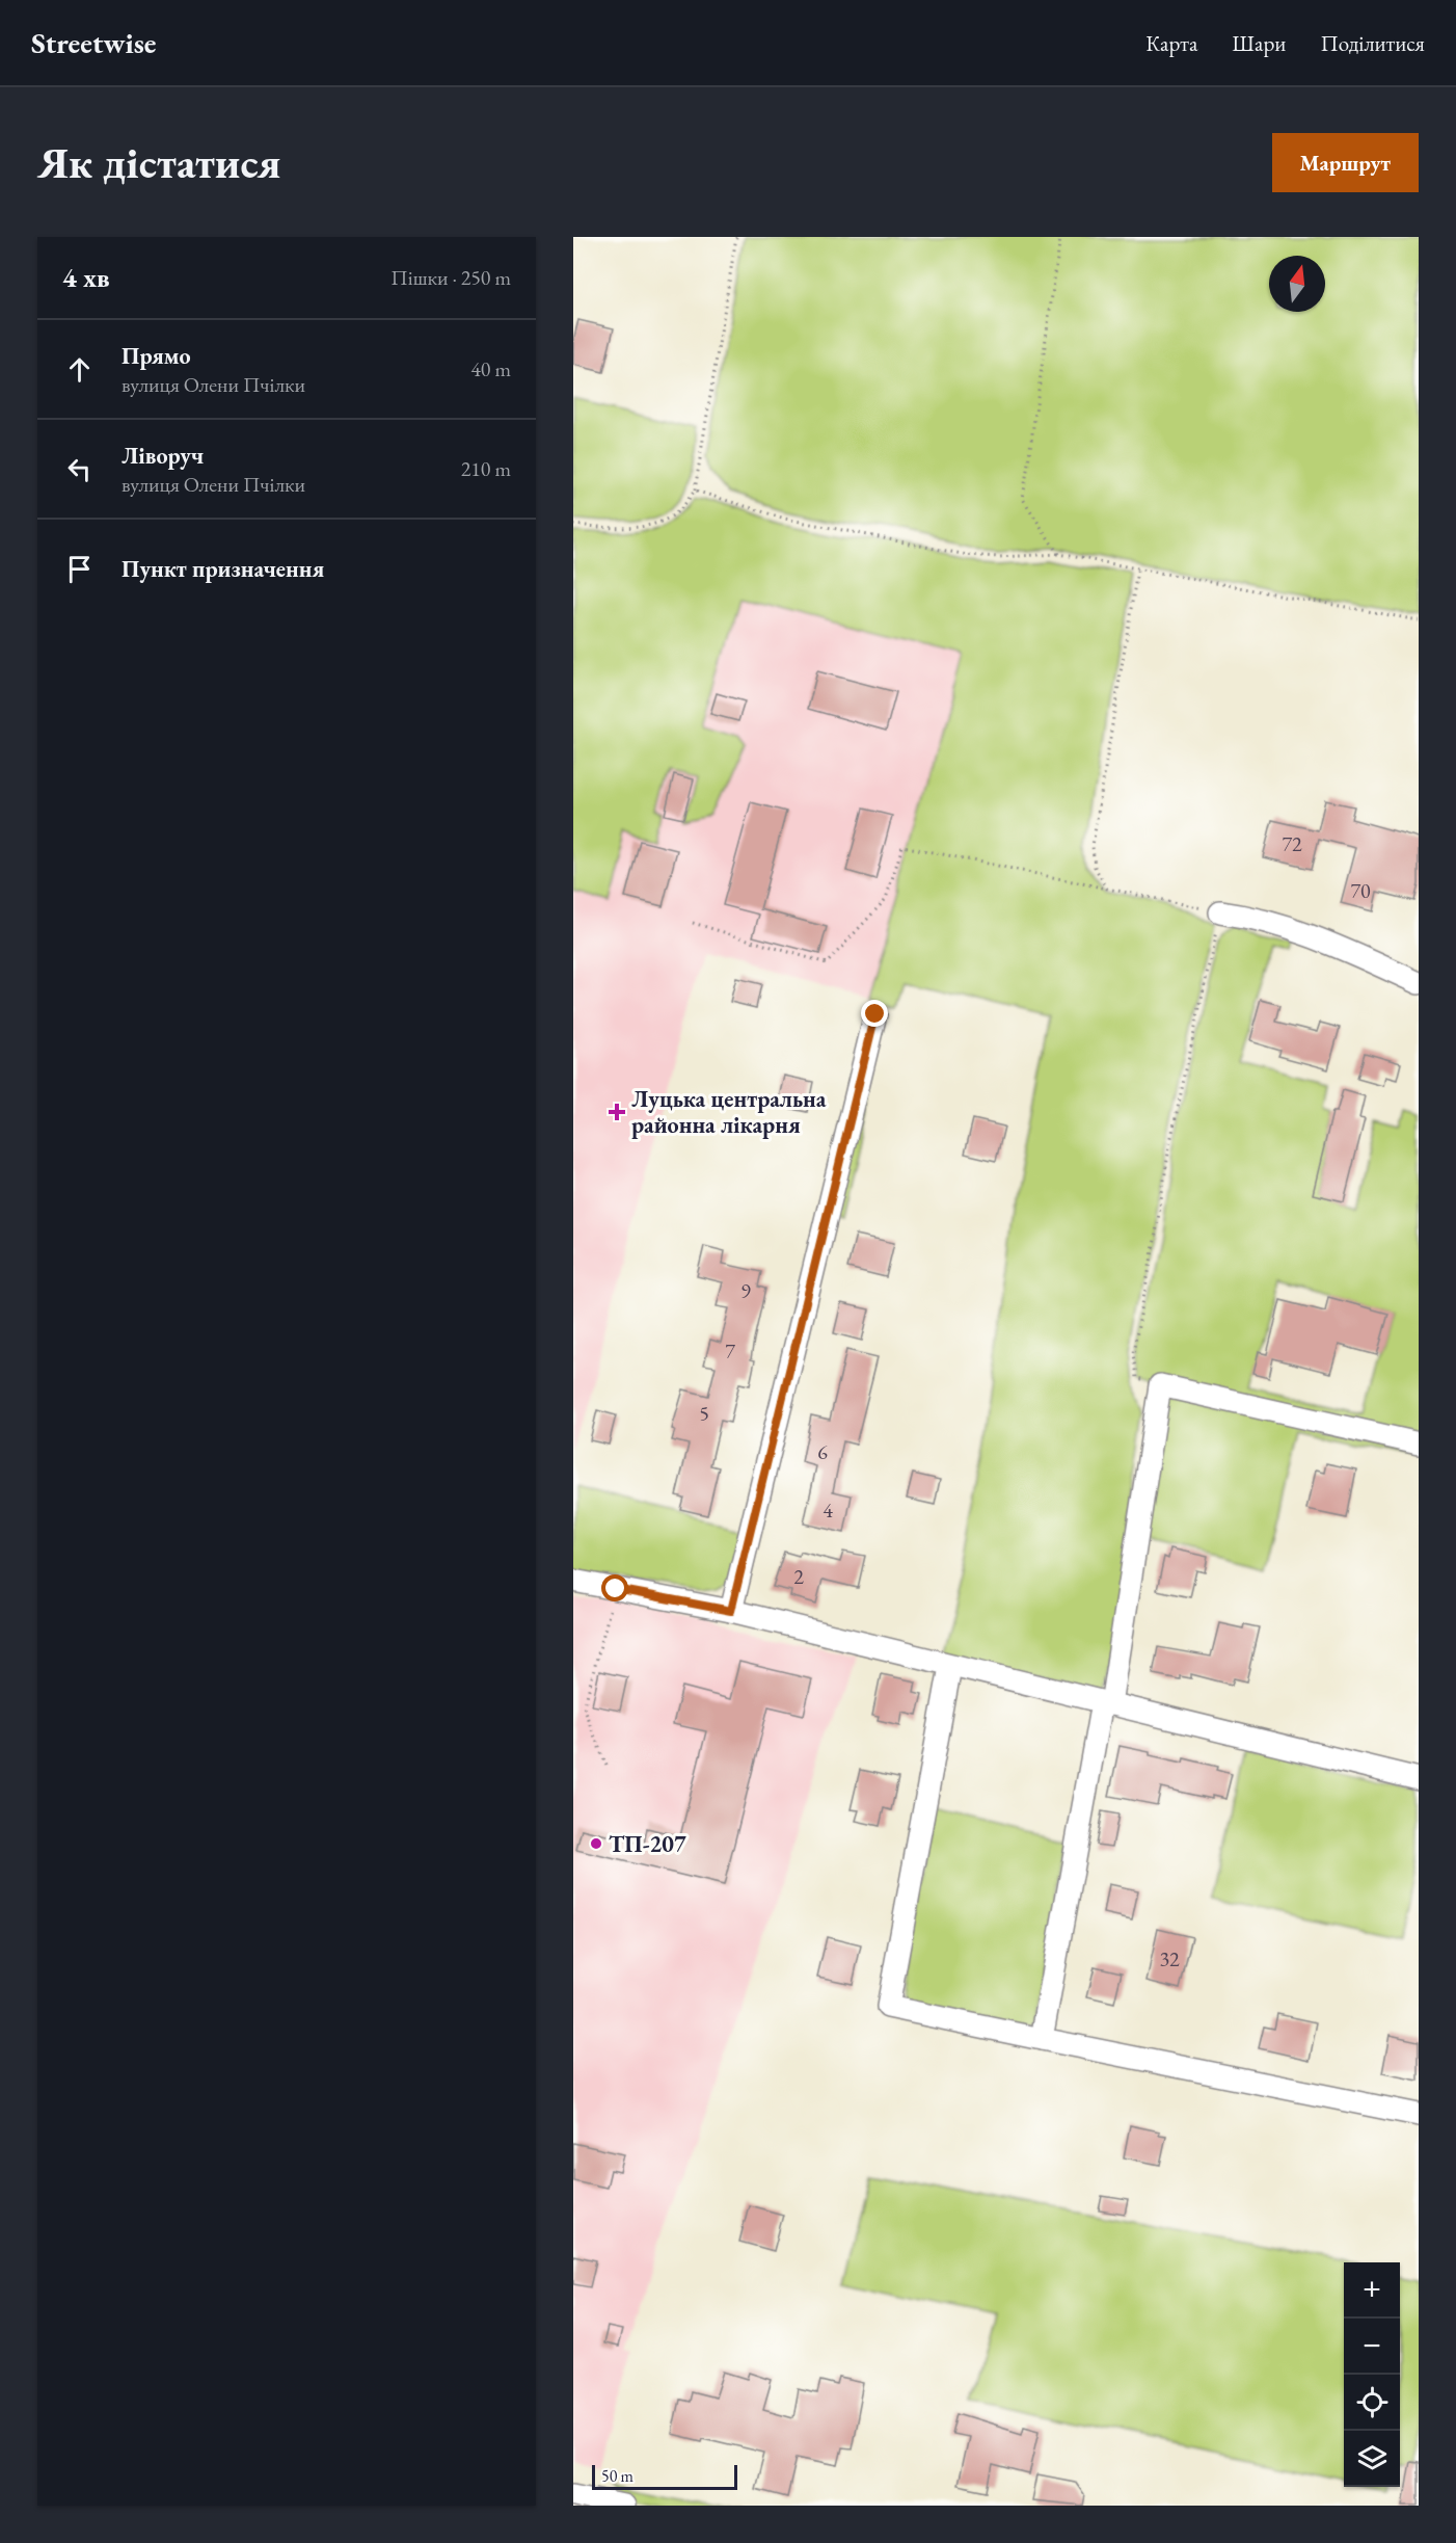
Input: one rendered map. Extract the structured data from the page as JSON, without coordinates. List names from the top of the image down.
{
  "places": {
    "health": ["Луцька центральна районна лікарня"],
    "other": ["ТП-207"]
  },
  "house_numbers": [
    "72",
    "70",
    "9",
    "7",
    "5",
    "6",
    "4",
    "2",
    "32"
  ],
  "scale_bar": "50 m",
  "north": "top",
  "page": {
    "header": "Streetwise",
    "nav": ["Карта", "Шари", "Поділитися"],
    "buttons": "Маршрут",
    "title": "Як дістатися",
    "heading": ["4 хв", "Пішки · 250 m"],
    "list": [
      ["Прямо", "вулиця Олени Пчілки", "40 m"],
      ["Ліворуч", "вулиця Олени Пчілки", "210 m"],
      "Пункт призначення"
    ],
    "map_buttons": ["+", "−"],
    "scale": "50 m"
  }
}
